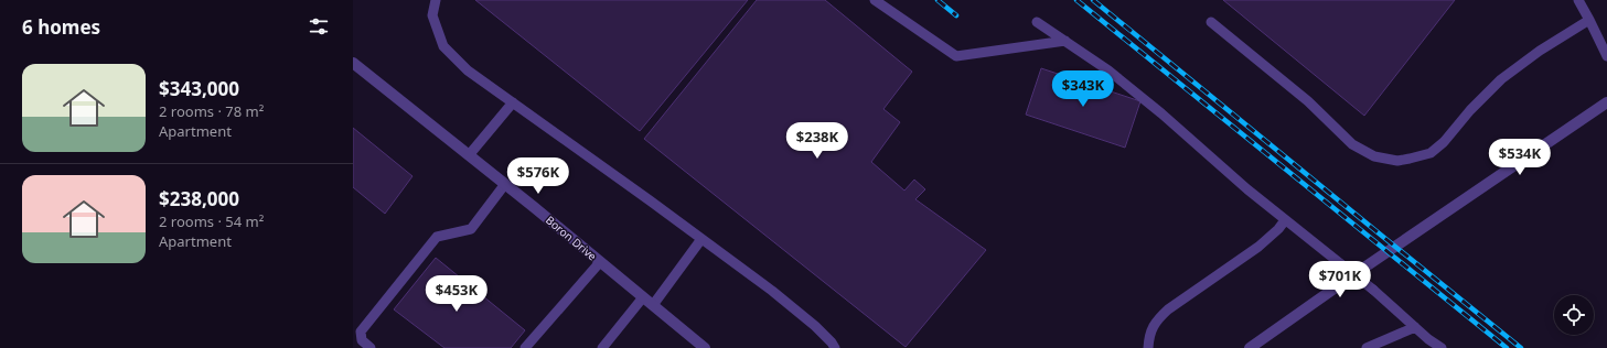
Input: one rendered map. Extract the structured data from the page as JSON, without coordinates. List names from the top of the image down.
{
  "streets": {
    "street": ["Boron Drive"]
  },
  "page": {
    "heading": "6 homes",
    "list": [
      {
        "name": "$343,000",
        "note": "2 rooms · 78 m² · Apartment"
      },
      {
        "name": "$238,000",
        "note": "2 rooms · 54 m² · Apartment"
      }
    ],
    "price": [
      "$343K",
      "$238K",
      "$534K",
      "$576K",
      "$701K",
      "$453K"
    ]
  }
}
